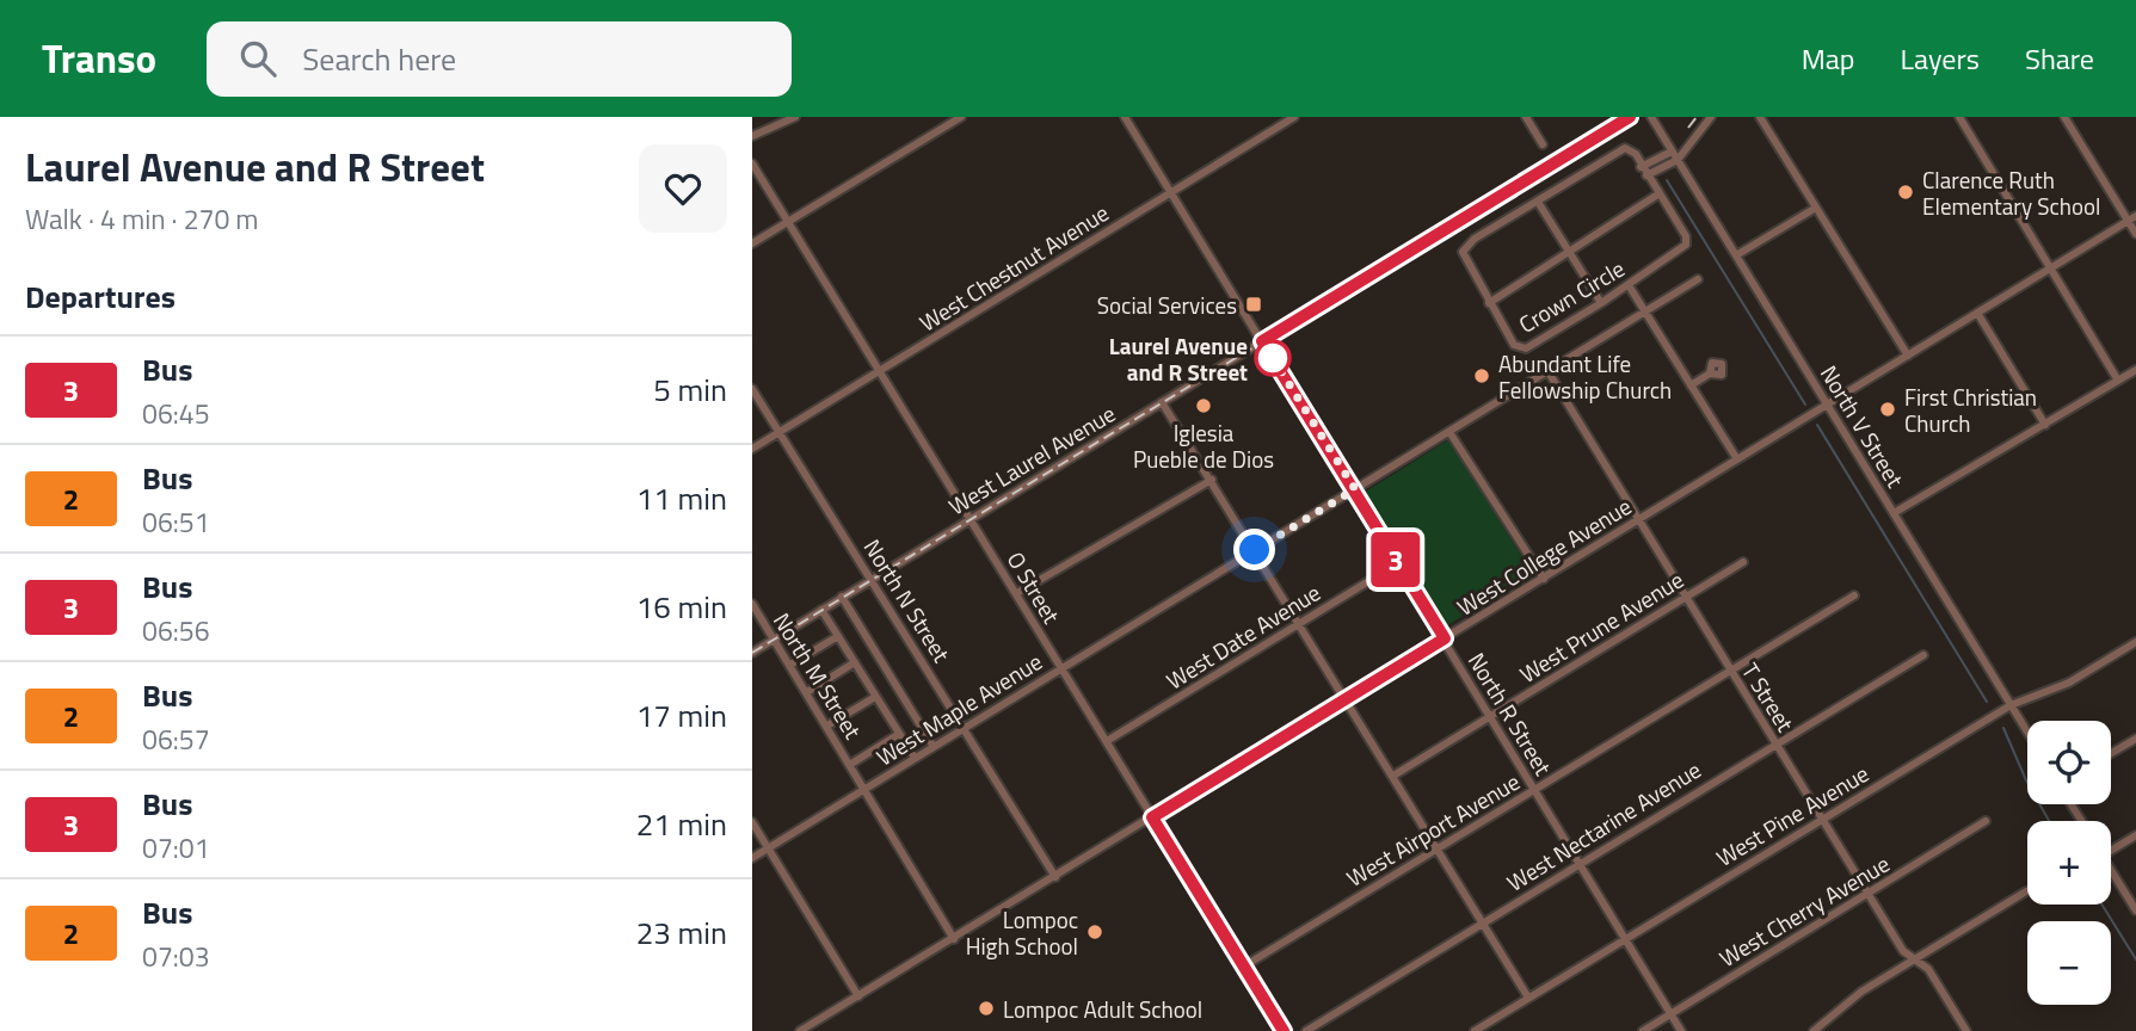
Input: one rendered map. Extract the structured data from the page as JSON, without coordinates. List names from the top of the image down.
{
  "streets": {
    "street": [
      "West Chestnut Avenue",
      "Crown Circle",
      "North V Street",
      "West Laurel Avenue",
      "West College Avenue",
      "O Street",
      "North N Street",
      "West Prune Avenue",
      "West Date Avenue",
      "North M Street",
      "T Street",
      "West Maple Avenue",
      "North R Street",
      "West Pine Avenue",
      "West Nectarine Avenue",
      "West Airport Avenue",
      "West Cherry Avenue"
    ]
  },
  "crossings": [
    ["West Chestnut Avenue", "O Street"],
    ["West Chestnut Avenue", "North N Street"],
    ["West Chestnut Avenue", "North R Street"],
    ["North V Street", "West College Avenue"],
    ["North V Street", "West Pine Avenue"],
    ["West Laurel Avenue", "O Street"],
    ["West Laurel Avenue", "North N Street"],
    ["West Laurel Avenue", "North M Street"],
    ["West Laurel Avenue", "North R Street"],
    ["West College Avenue", "O Street"],
    ["West College Avenue", "North N Street"],
    ["West College Avenue", "North M Street"],
    ["West College Avenue", "T Street"],
    ["West College Avenue", "North R Street"],
    ["O Street", "West Date Avenue"],
    ["O Street", "West Maple Avenue"],
    ["O Street", "West Airport Avenue"],
    ["North N Street", "West Maple Avenue"],
    ["West Prune Avenue", "T Street"],
    ["West Prune Avenue", "North R Street"],
    ["West Date Avenue", "North R Street"],
    ["North M Street", "West Maple Avenue"],
    ["T Street", "West Maple Avenue"],
    ["T Street", "West Pine Avenue"],
    ["T Street", "West Nectarine Avenue"],
    ["T Street", "West Airport Avenue"],
    ["T Street", "West Cherry Avenue"],
    ["West Maple Avenue", "North R Street"],
    ["North R Street", "West Pine Avenue"],
    ["North R Street", "West Nectarine Avenue"],
    ["North R Street", "West Airport Avenue"],
    ["North R Street", "West Cherry Avenue"]
  ],
  "places": {
    "other": [
      "Clarence Ruth Elementary School",
      "Laurel Avenue and R Street",
      "Abundant Life Fellowship Church",
      "Iglesia Pueble de Dios",
      "First Christian Church",
      "Lompoc High School",
      "Lompoc Adult School"
    ],
    "transit": ["Social Services"]
  },
  "lines": ["bus line 3"],
  "page": {
    "header": "Transo",
    "search": "Search here",
    "nav": ["Map", "Layers", "Share"],
    "heading": [
      ["Laurel Avenue and R Street", "Walk · 4 min · 270 m"],
      "Departures"
    ],
    "on_map": "3",
    "list": [
      {
        "mark": "3",
        "name": "Bus",
        "note": "06:45",
        "value": "5 min"
      },
      {
        "mark": "2",
        "name": "Bus",
        "note": "06:51",
        "value": "11 min"
      },
      {
        "mark": "3",
        "name": "Bus",
        "note": "06:56",
        "value": "16 min"
      },
      {
        "mark": "2",
        "name": "Bus",
        "note": "06:57",
        "value": "17 min"
      },
      {
        "mark": "3",
        "name": "Bus",
        "note": "07:01",
        "value": "21 min"
      },
      {
        "mark": "2",
        "name": "Bus",
        "note": "07:03",
        "value": "23 min"
      }
    ],
    "map_buttons": ["+", "−"]
  }
}
